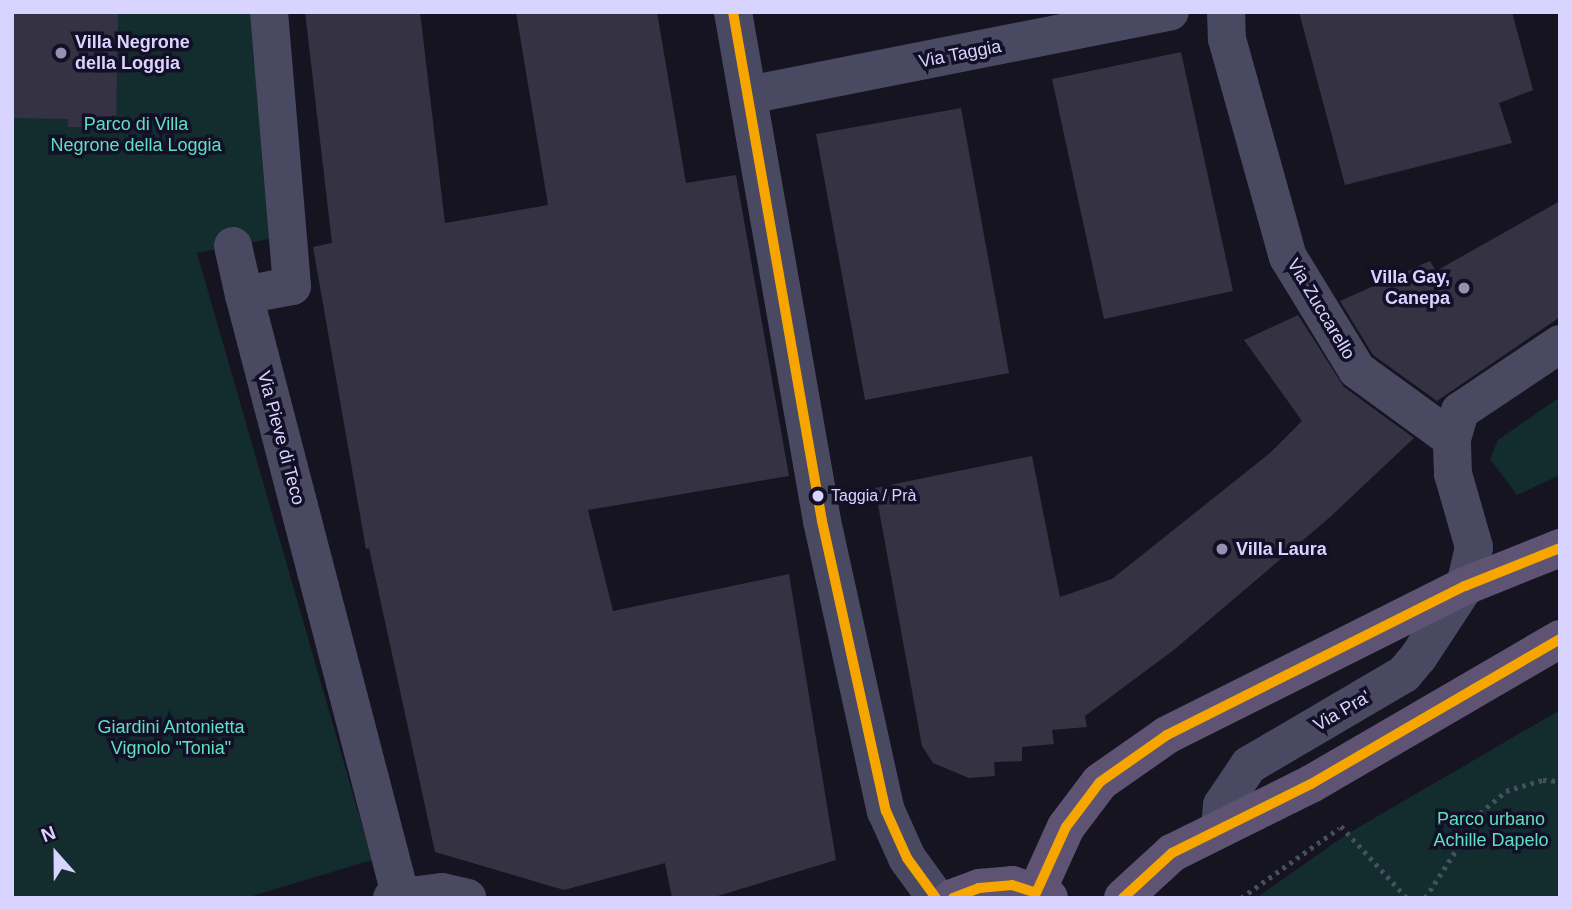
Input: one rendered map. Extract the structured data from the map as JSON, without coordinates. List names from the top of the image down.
{
  "streets": {
    "street": [
      "Via Taggia",
      "Via Zuccarello",
      "Via Pieve di Teco",
      "Via Pra'"
    ]
  },
  "parks": ["Parco di Villa Negrone della Loggia", "Giardini Antonietta Vignolo \"Tonia\"", "Parco urbano Achille Dapelo"],
  "places": [
    "Villa Negrone della Loggia",
    "Villa Gay, Canepa",
    "Taggia / Prà",
    "Villa Laura"
  ],
  "north": "top"
}
